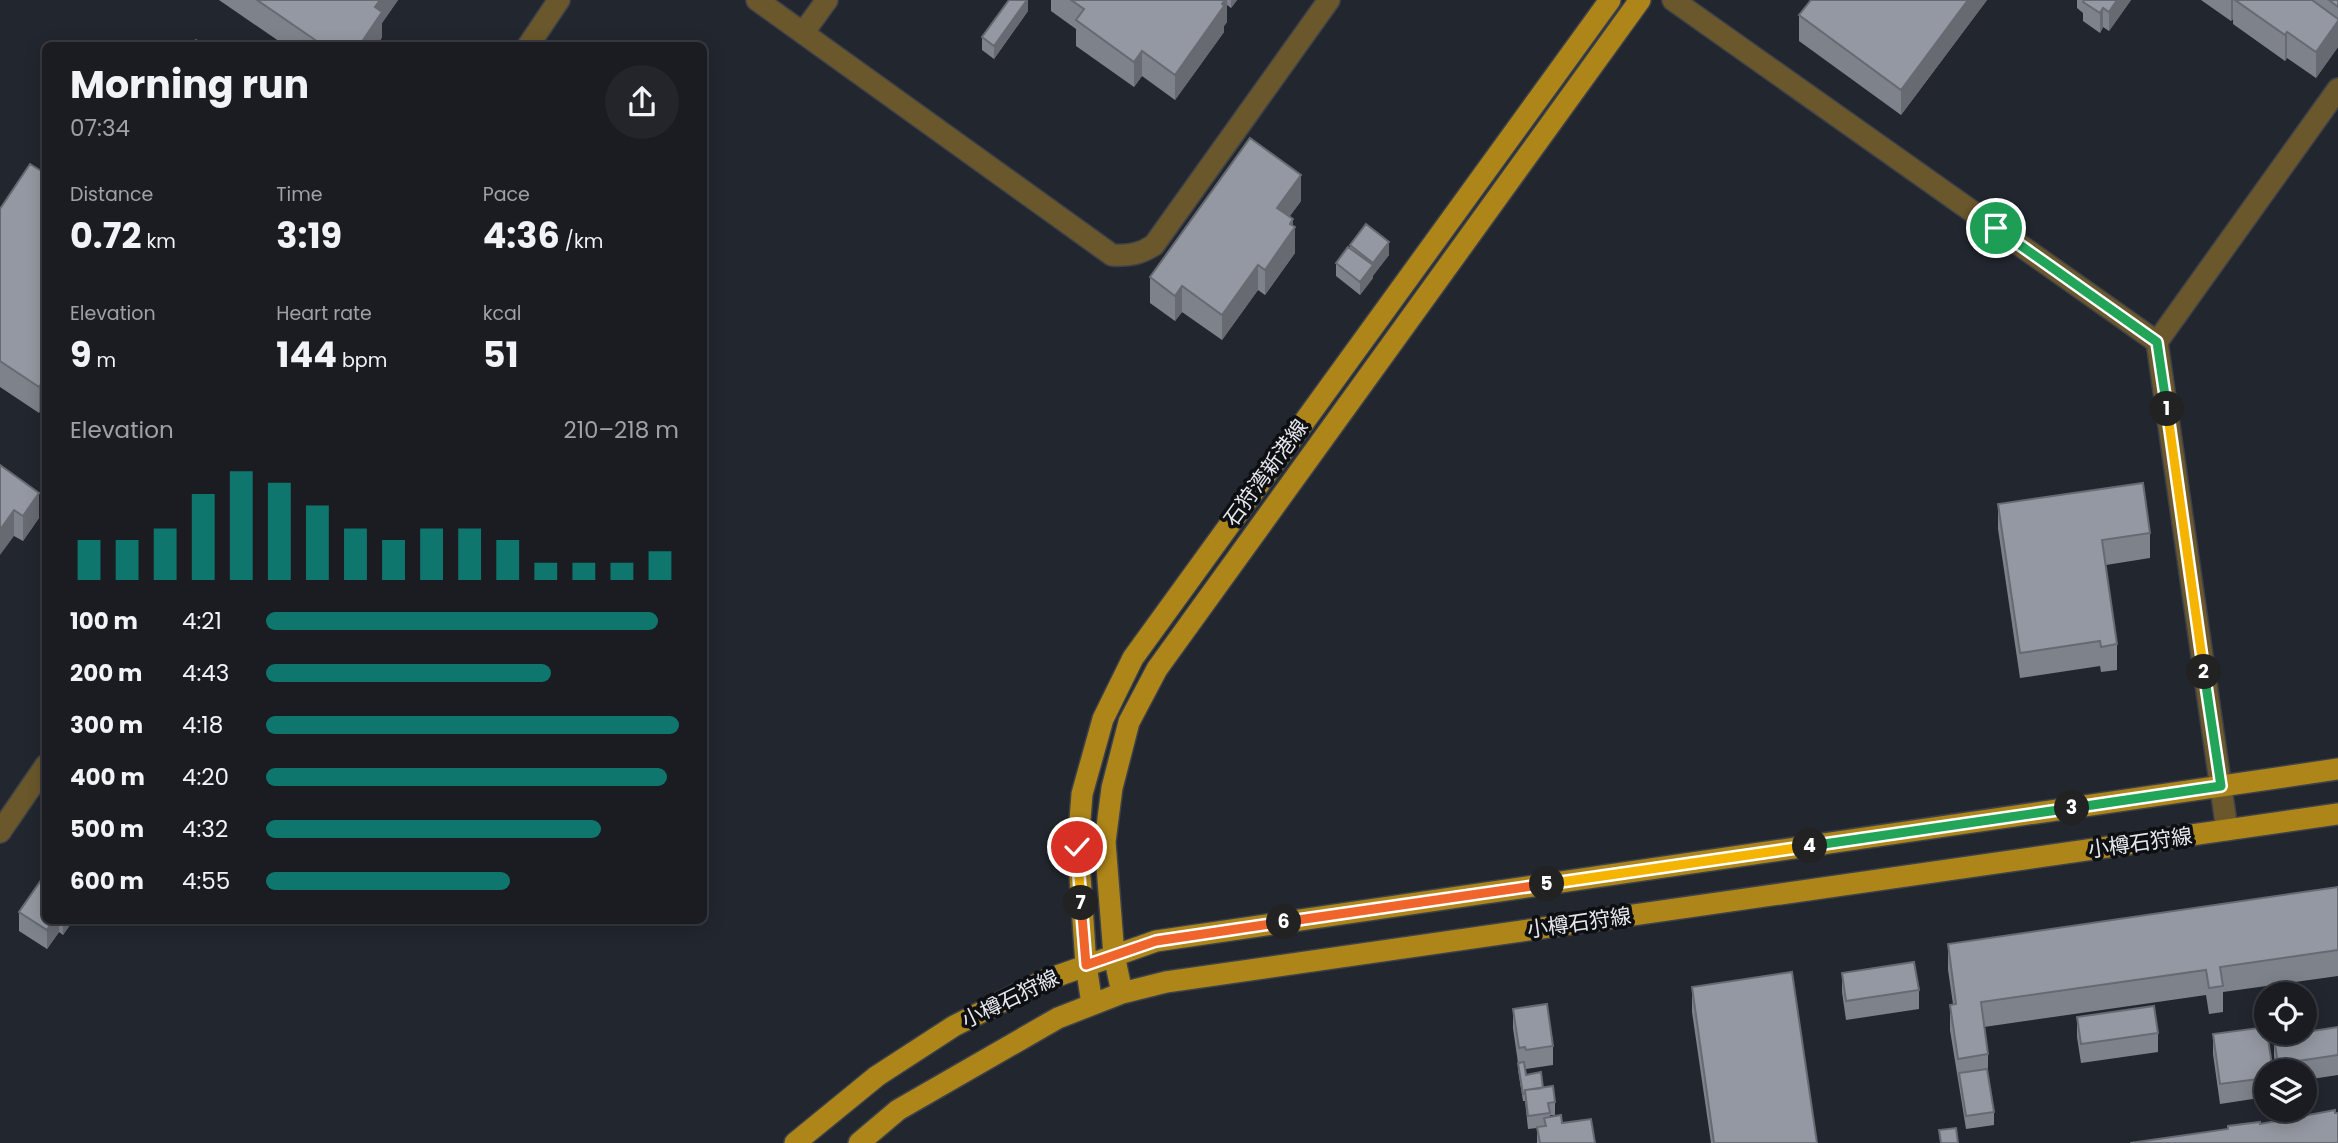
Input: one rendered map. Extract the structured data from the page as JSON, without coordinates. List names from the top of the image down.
{
  "streets": {
    "main road": ["石狩湾新港線", "小樽石狩線"]
  },
  "crossings": [
    ["石狩湾新港線", "小樽石狩線"]
  ],
  "page": {
    "heading": ["Morning run", "07:34"],
    "stats": [
      ["Distance", "0.72 km"],
      ["Time", "3:19"],
      ["Pace", "4:36 /km"],
      ["Elevation", "9 m"],
      ["Heart rate", "144 bpm"],
      ["kcal", "51"]
    ],
    "pins": [
      "1",
      "2",
      "3",
      "4",
      "5",
      "7",
      "6"
    ],
    "chart": ["Elevation", "210–218 m"],
    "list": [
      {
        "name": "100 m",
        "note": "4:21"
      },
      {
        "name": "200 m",
        "note": "4:43"
      },
      {
        "name": "300 m",
        "note": "4:18"
      },
      {
        "name": "400 m",
        "note": "4:20"
      },
      {
        "name": "500 m",
        "note": "4:32"
      },
      {
        "name": "600 m",
        "note": "4:55"
      }
    ]
  }
}
